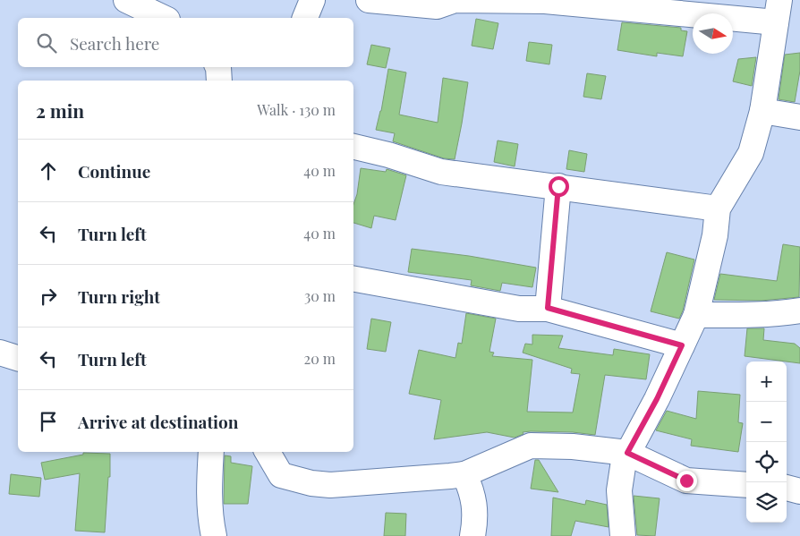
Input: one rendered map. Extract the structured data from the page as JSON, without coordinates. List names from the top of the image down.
{
  "north": "right",
  "page": {
    "search": "Search here",
    "heading": ["2 min", "Walk · 130 m"],
    "list": [
      ["Continue", "40 m"],
      ["Turn left", "40 m"],
      ["Turn right", "30 m"],
      ["Turn left", "20 m"],
      "Arrive at destination"
    ],
    "map_buttons": ["+", "−"]
  }
}
